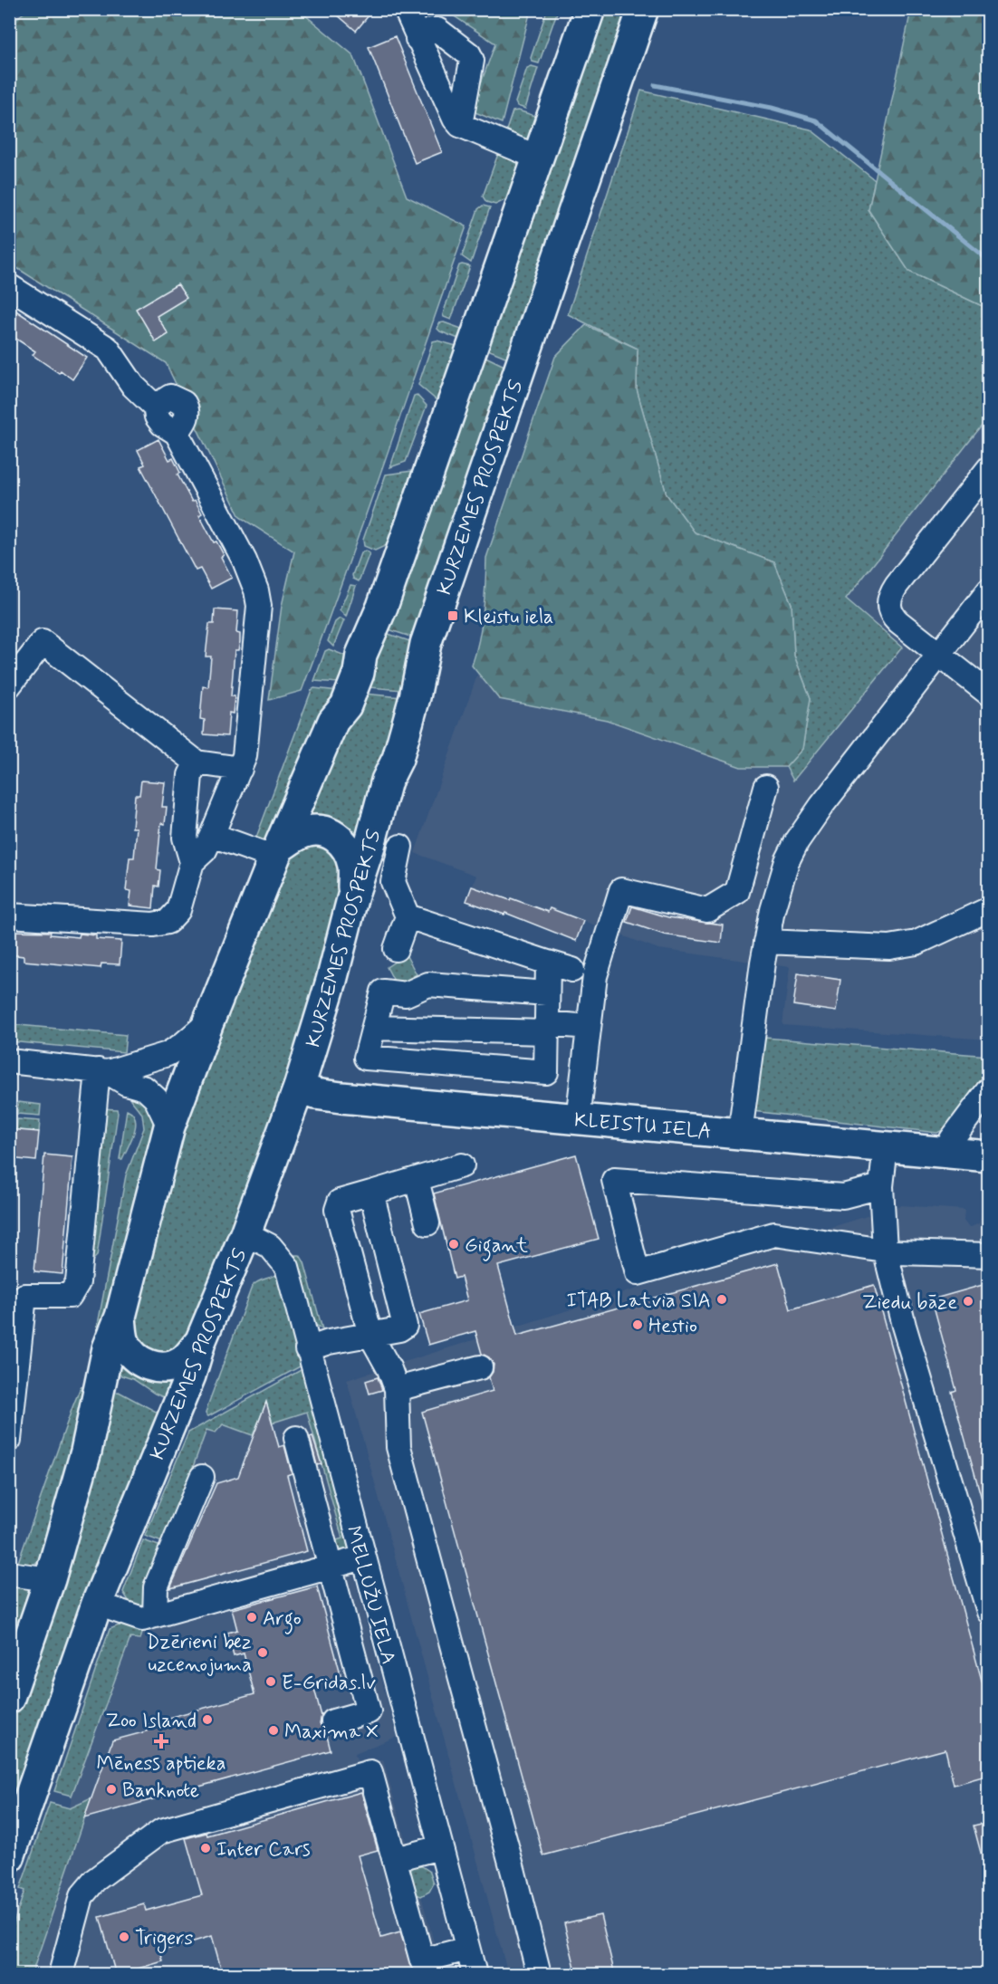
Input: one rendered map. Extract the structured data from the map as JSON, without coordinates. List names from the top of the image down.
{
  "streets": {
    "main road": ["KURZEMES PROSPEKTS", "KLEISTU IELA"],
    "street": ["MELLUŽU IELA"]
  },
  "crossings": [
    ["KURZEMES PROSPEKTS", "KLEISTU IELA"],
    ["KURZEMES PROSPEKTS", "MELLUŽU IELA"]
  ],
  "places": {
    "transit": ["Kleistu iela"],
    "other": [
      "Gigant",
      "ITAB Latvia SIA",
      "Ziedu bāze",
      "Hestio",
      "Argo",
      "Dzērieni bez uzcenojuma",
      "E-Gridas.lv",
      "Zoo Island",
      "Maxima X",
      "Banknote",
      "Inter Cars",
      "Trigers"
    ],
    "health": ["Mēness aptieka"]
  }
}
